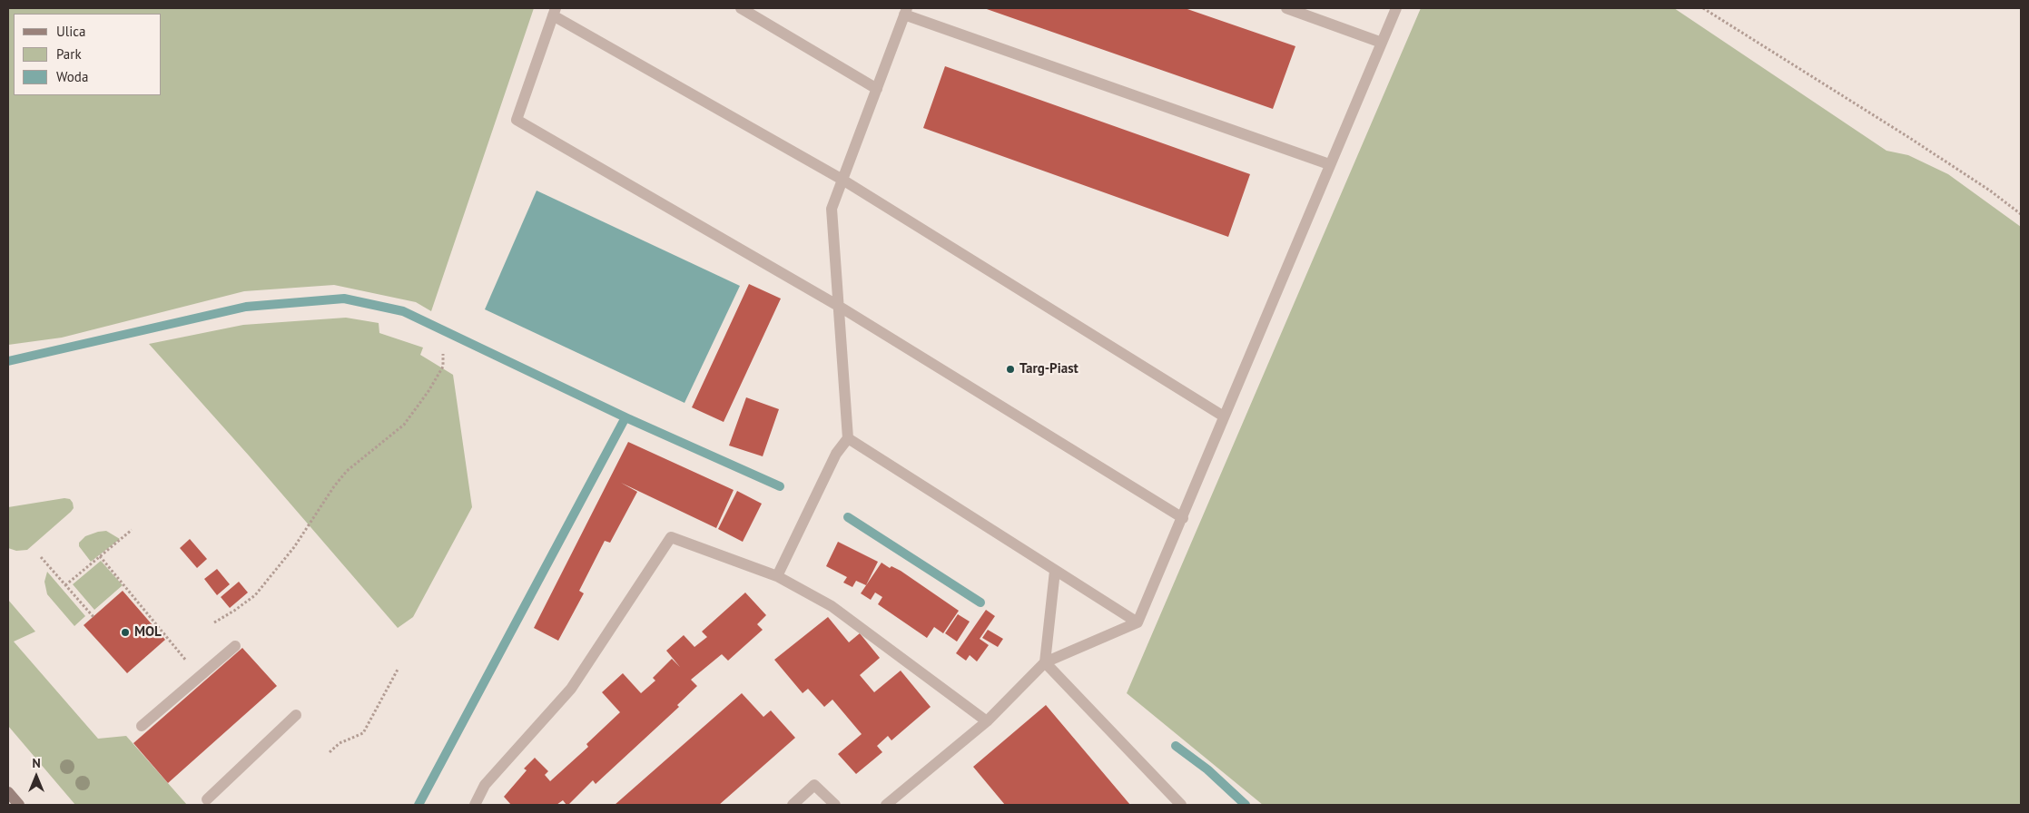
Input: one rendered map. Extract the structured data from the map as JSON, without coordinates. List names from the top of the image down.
{
  "places": ["Targ-Piast", "MOL"],
  "legend": ["Ulica", "Park", "Woda"],
  "north": "top"
}
